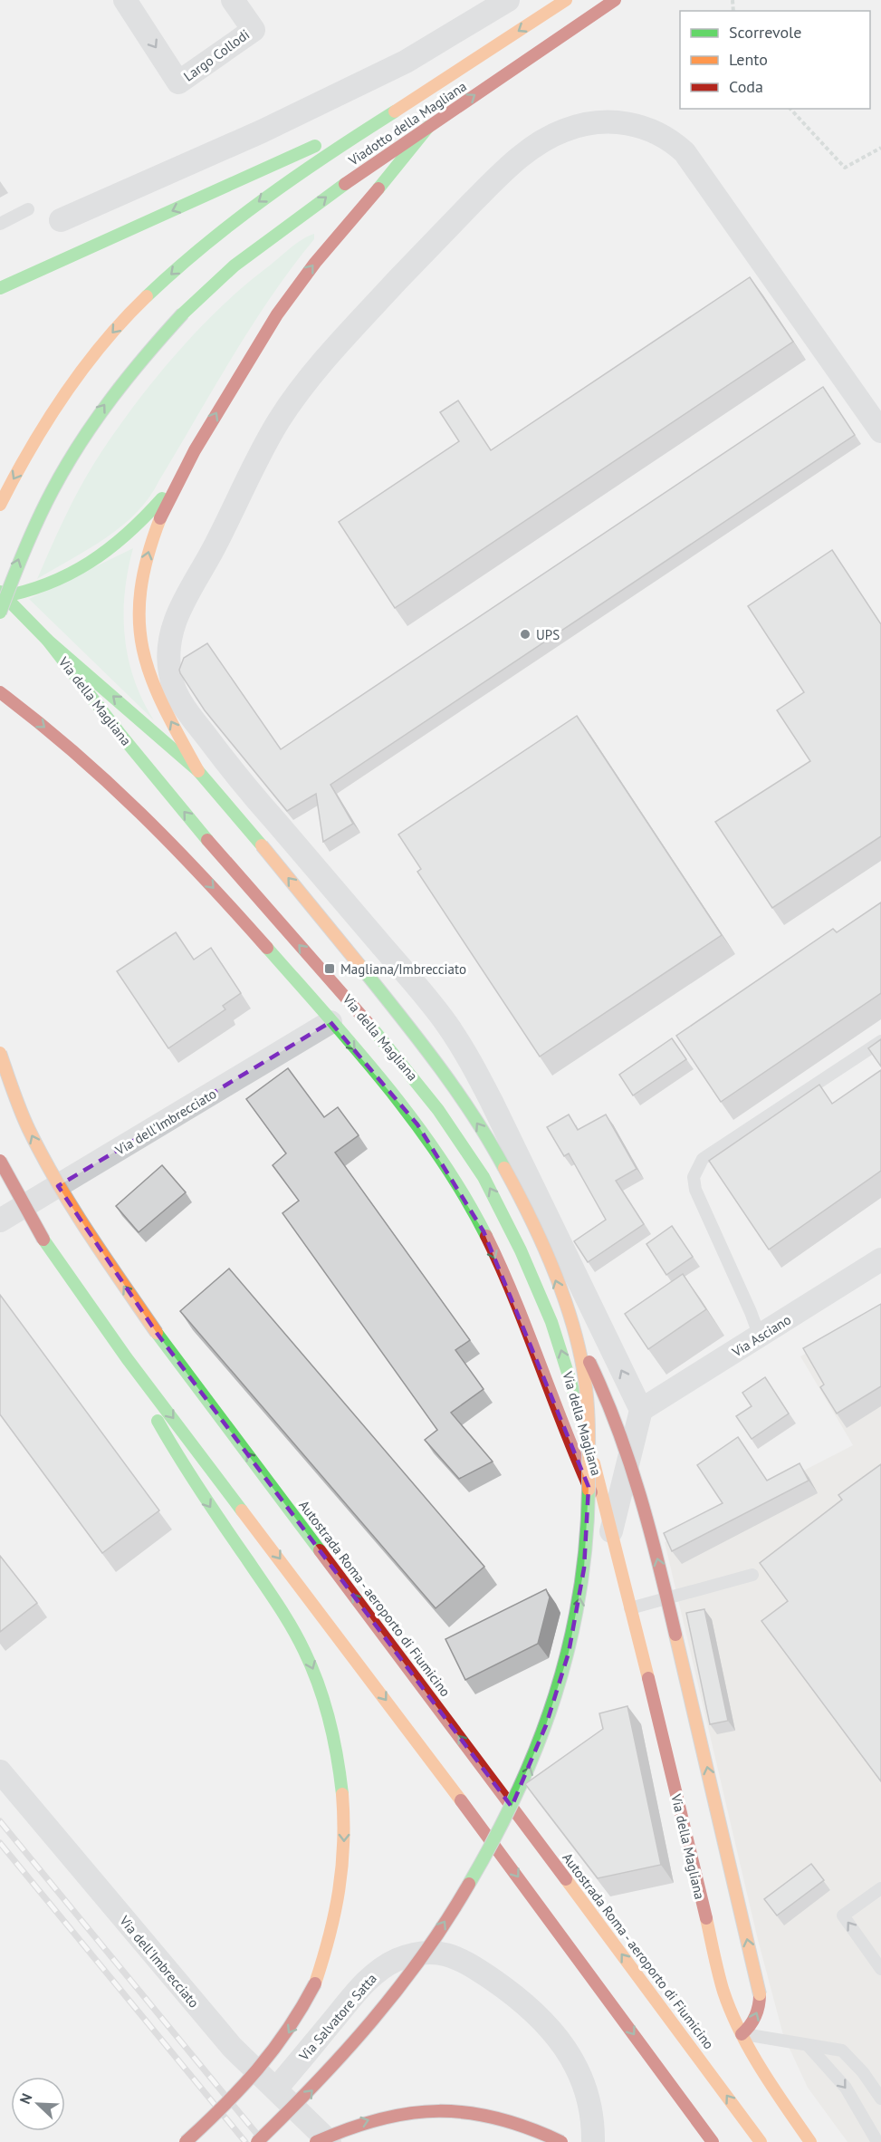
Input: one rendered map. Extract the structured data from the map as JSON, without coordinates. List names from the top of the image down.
{
  "streets": {
    "main road": ["Viadotto della Magliana", "Via della Magliana", "Autostrada Roma - aeroporto di Fiumicino"],
    "street": [
      "Largo Collodi",
      "Via dell'Imbrecciato",
      "Via Asciano",
      "Via Salvatore Satta"
    ]
  },
  "crossings": [
    ["Via della Magliana", "Via dell'Imbrecciato"],
    ["Via della Magliana", "Via Asciano"],
    ["Via dell'Imbrecciato", "Via Salvatore Satta"]
  ],
  "places": {
    "other": ["UPS"],
    "transit": ["Magliana/Imbrecciato"]
  },
  "legend": ["Scorrevole", "Lento", "Coda"],
  "north": "top left"
}
